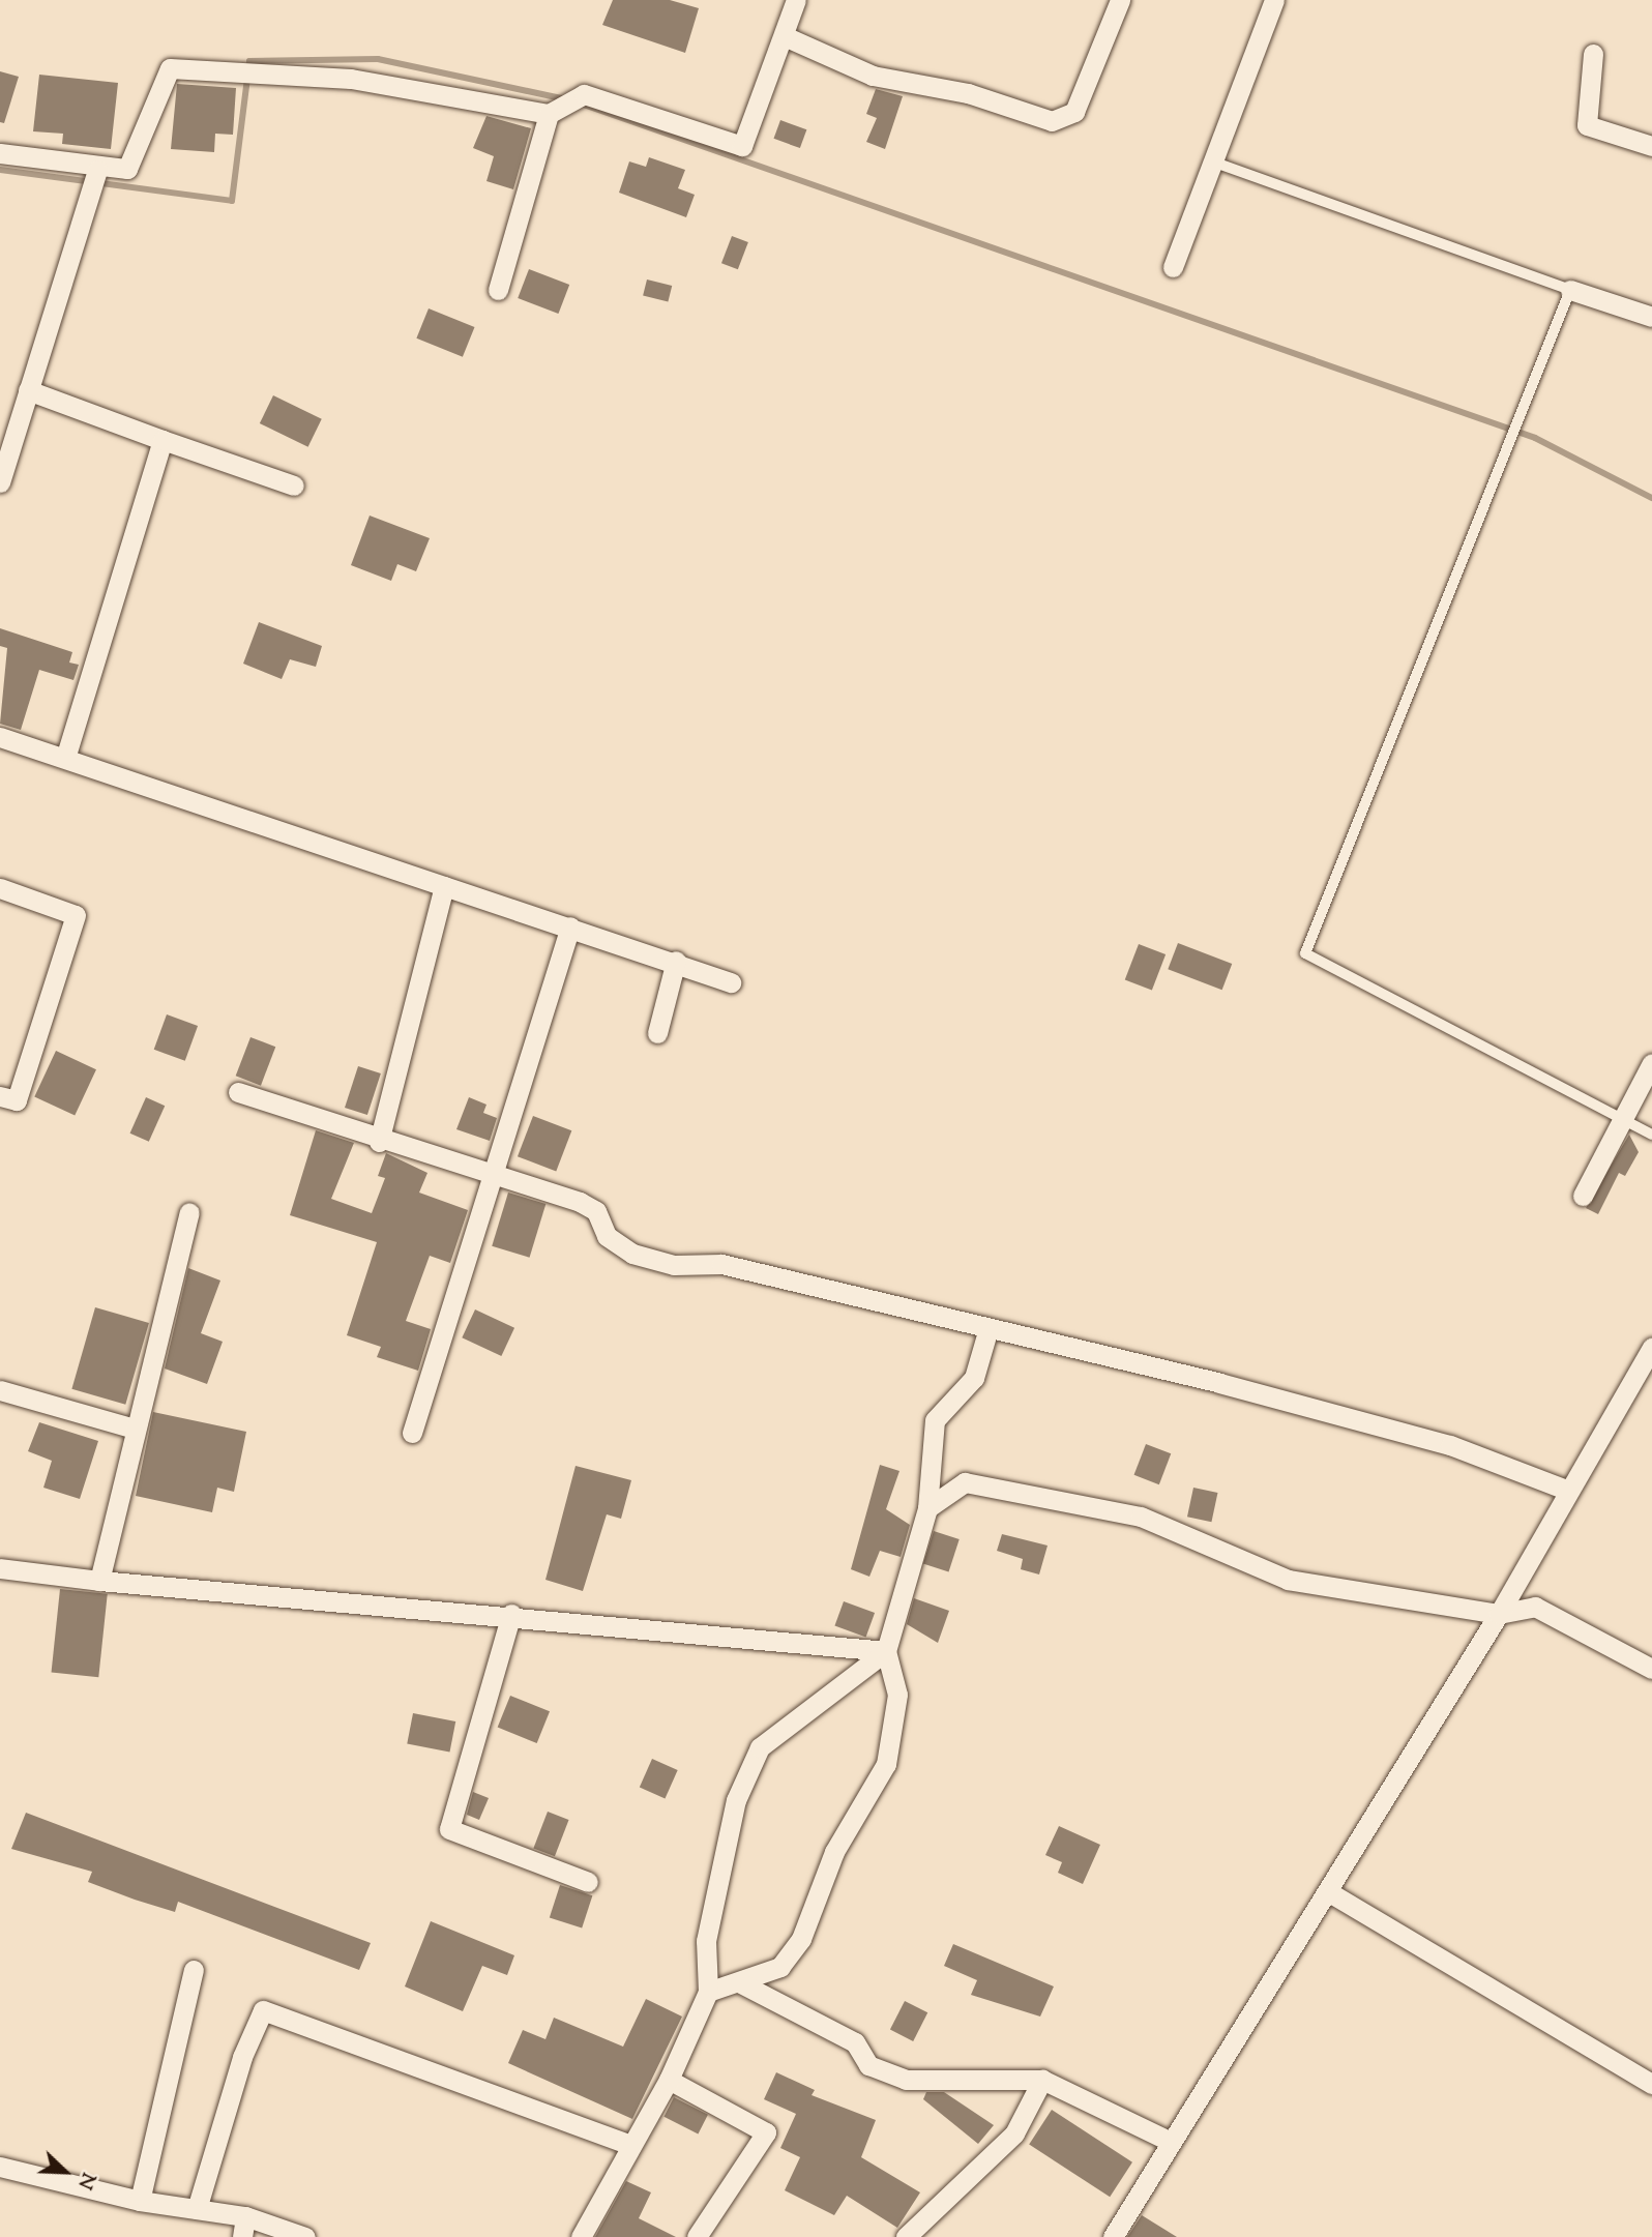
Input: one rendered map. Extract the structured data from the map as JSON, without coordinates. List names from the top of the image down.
{
  "north": "bottom right"
}
